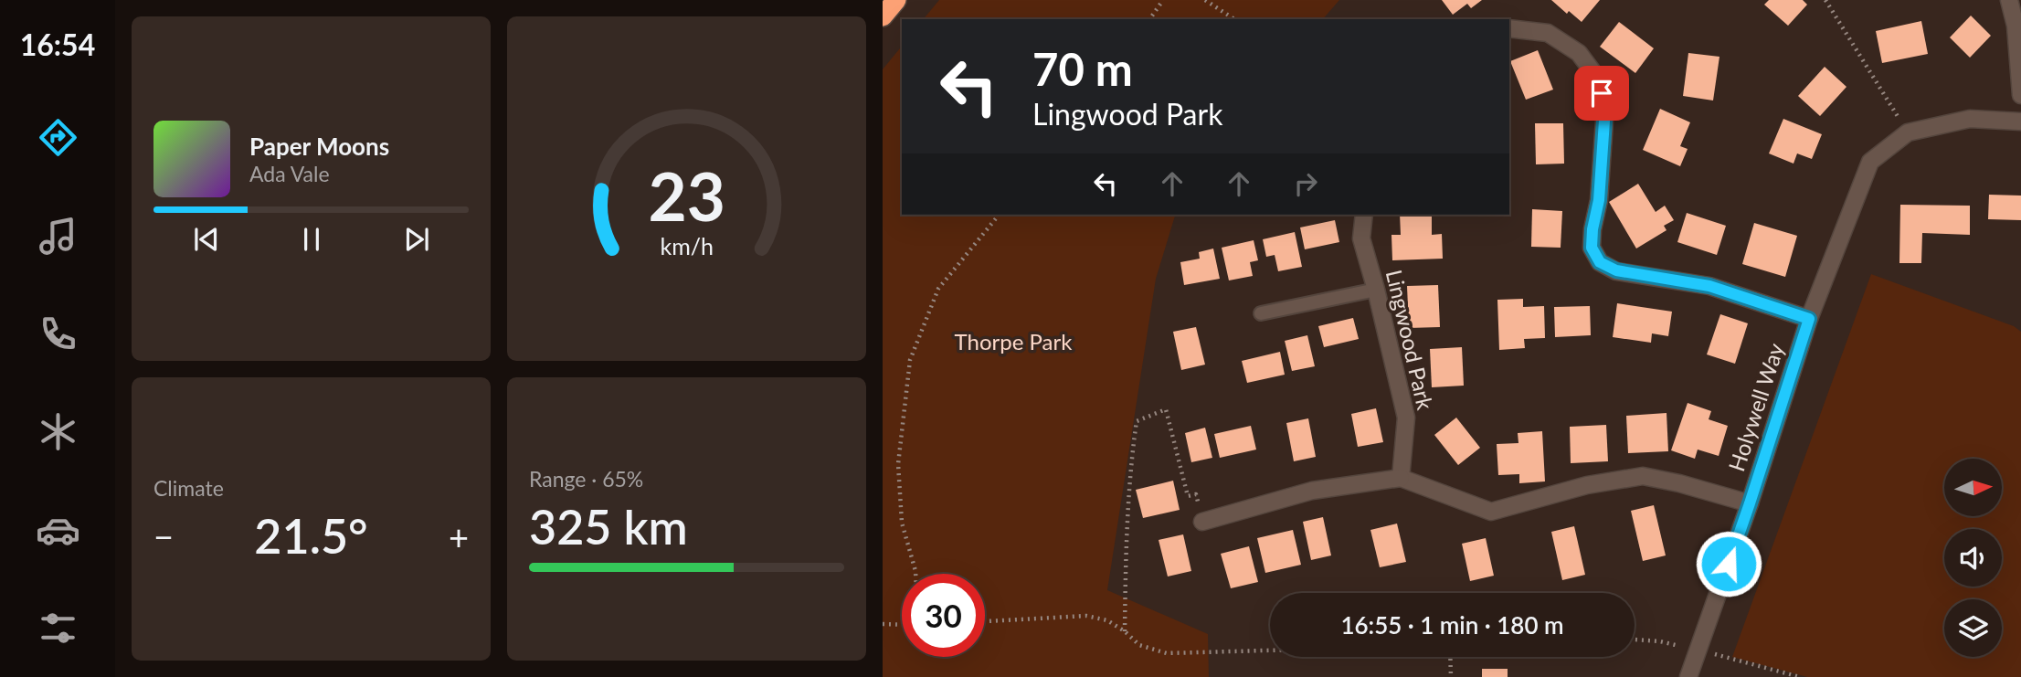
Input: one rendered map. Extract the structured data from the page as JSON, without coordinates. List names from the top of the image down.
{
  "streets": {
    "street": ["Lingwood Park", "Holywell Way"]
  },
  "parks": ["Thorpe Park"],
  "north": "right",
  "page": {
    "tabs": "16:54",
    "turn": ["70 m", "Lingwood Park"],
    "song": ["Paper Moons", "Ada Vale"],
    "tile": [
      "Climate",
      ["Range · 65%", "325 km"]
    ],
    "heat": ["−", "21.5°", "+"],
    "limit": "30",
    "trip": "16:55 · 1 min · 180 m",
    "gauge": ["23", "km/h"]
  }
}
